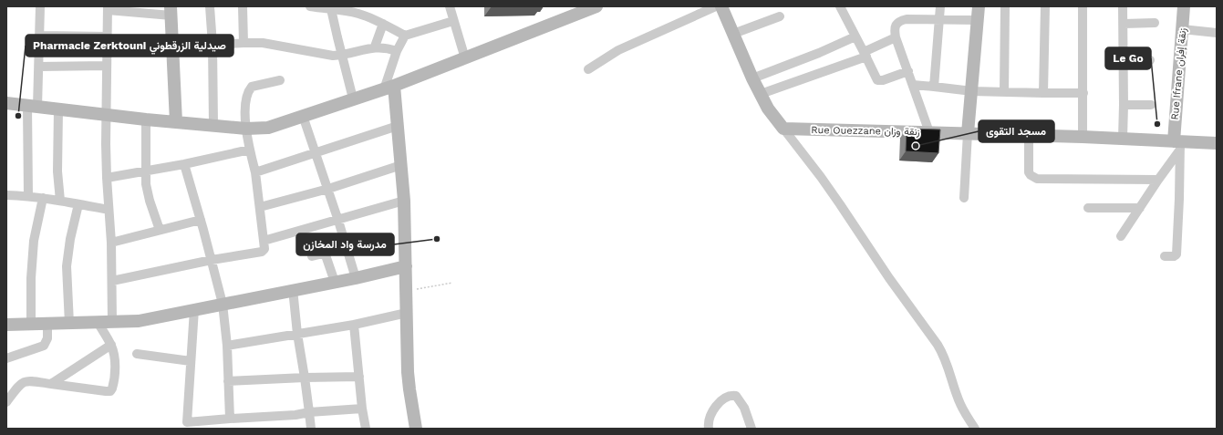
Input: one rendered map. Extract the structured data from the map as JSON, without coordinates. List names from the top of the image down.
{
  "streets": {
    "street": ["Rue Ifrane زنقة إفران", "Rue Ouezzane زنقة وزان"]
  },
  "crossings": [
    ["Rue Ifrane زنقة إفران", "Rue Ouezzane زنقة وزان"]
  ],
  "places": [
    "Pharmacie Zerktouni صيدلية الزرقطوني",
    "Le Go",
    "مسجد التقوى",
    "مدرسة واد المخازن"
  ]
}
